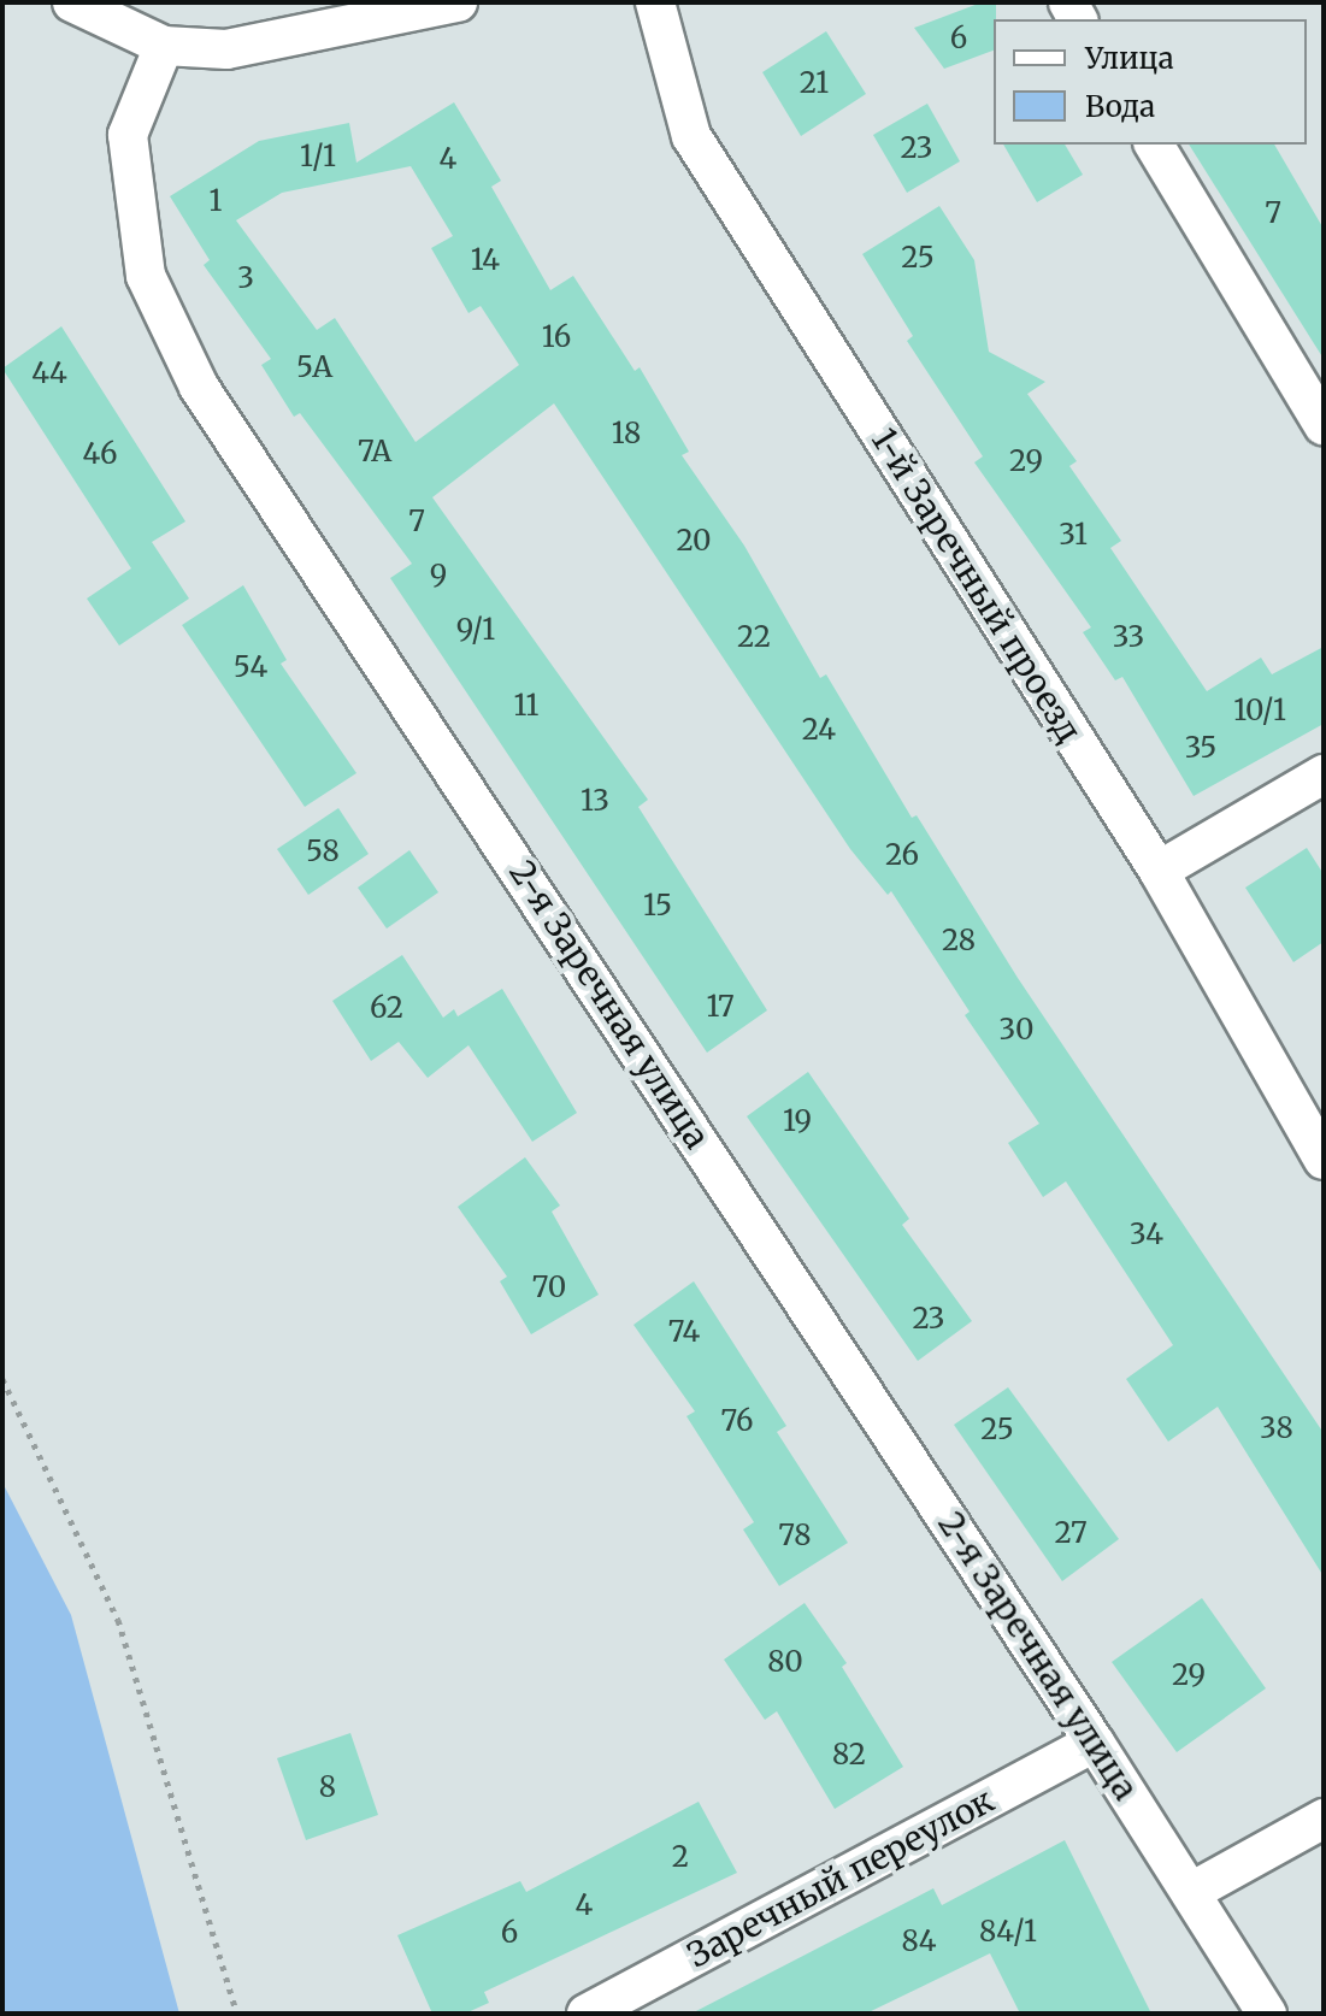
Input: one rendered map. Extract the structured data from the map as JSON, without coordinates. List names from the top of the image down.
{
  "streets": {
    "street": ["1-й Заречный проезд", "2-я Заречная улица", "Заречный переулок"]
  },
  "crossings": [
    ["2-я Заречная улица", "Заречный переулок"]
  ],
  "house_numbers": [
    "6",
    "21",
    "23",
    "1/1",
    "4",
    "1",
    "7",
    "25",
    "14",
    "3",
    "16",
    "5А",
    "44",
    "18",
    "7А",
    "46",
    "29",
    "7",
    "31",
    "20",
    "9",
    "9/1",
    "22",
    "33",
    "54",
    "11",
    "10/1",
    "24",
    "35",
    "13",
    "58",
    "26",
    "15",
    "28",
    "17",
    "62",
    "30",
    "19",
    "34",
    "70",
    "23",
    "74",
    "76",
    "38",
    "25",
    "27",
    "78",
    "80",
    "29",
    "82",
    "8",
    "2",
    "4",
    "84/1",
    "6",
    "84"
  ],
  "legend": ["Улица", "Вода"]
}
